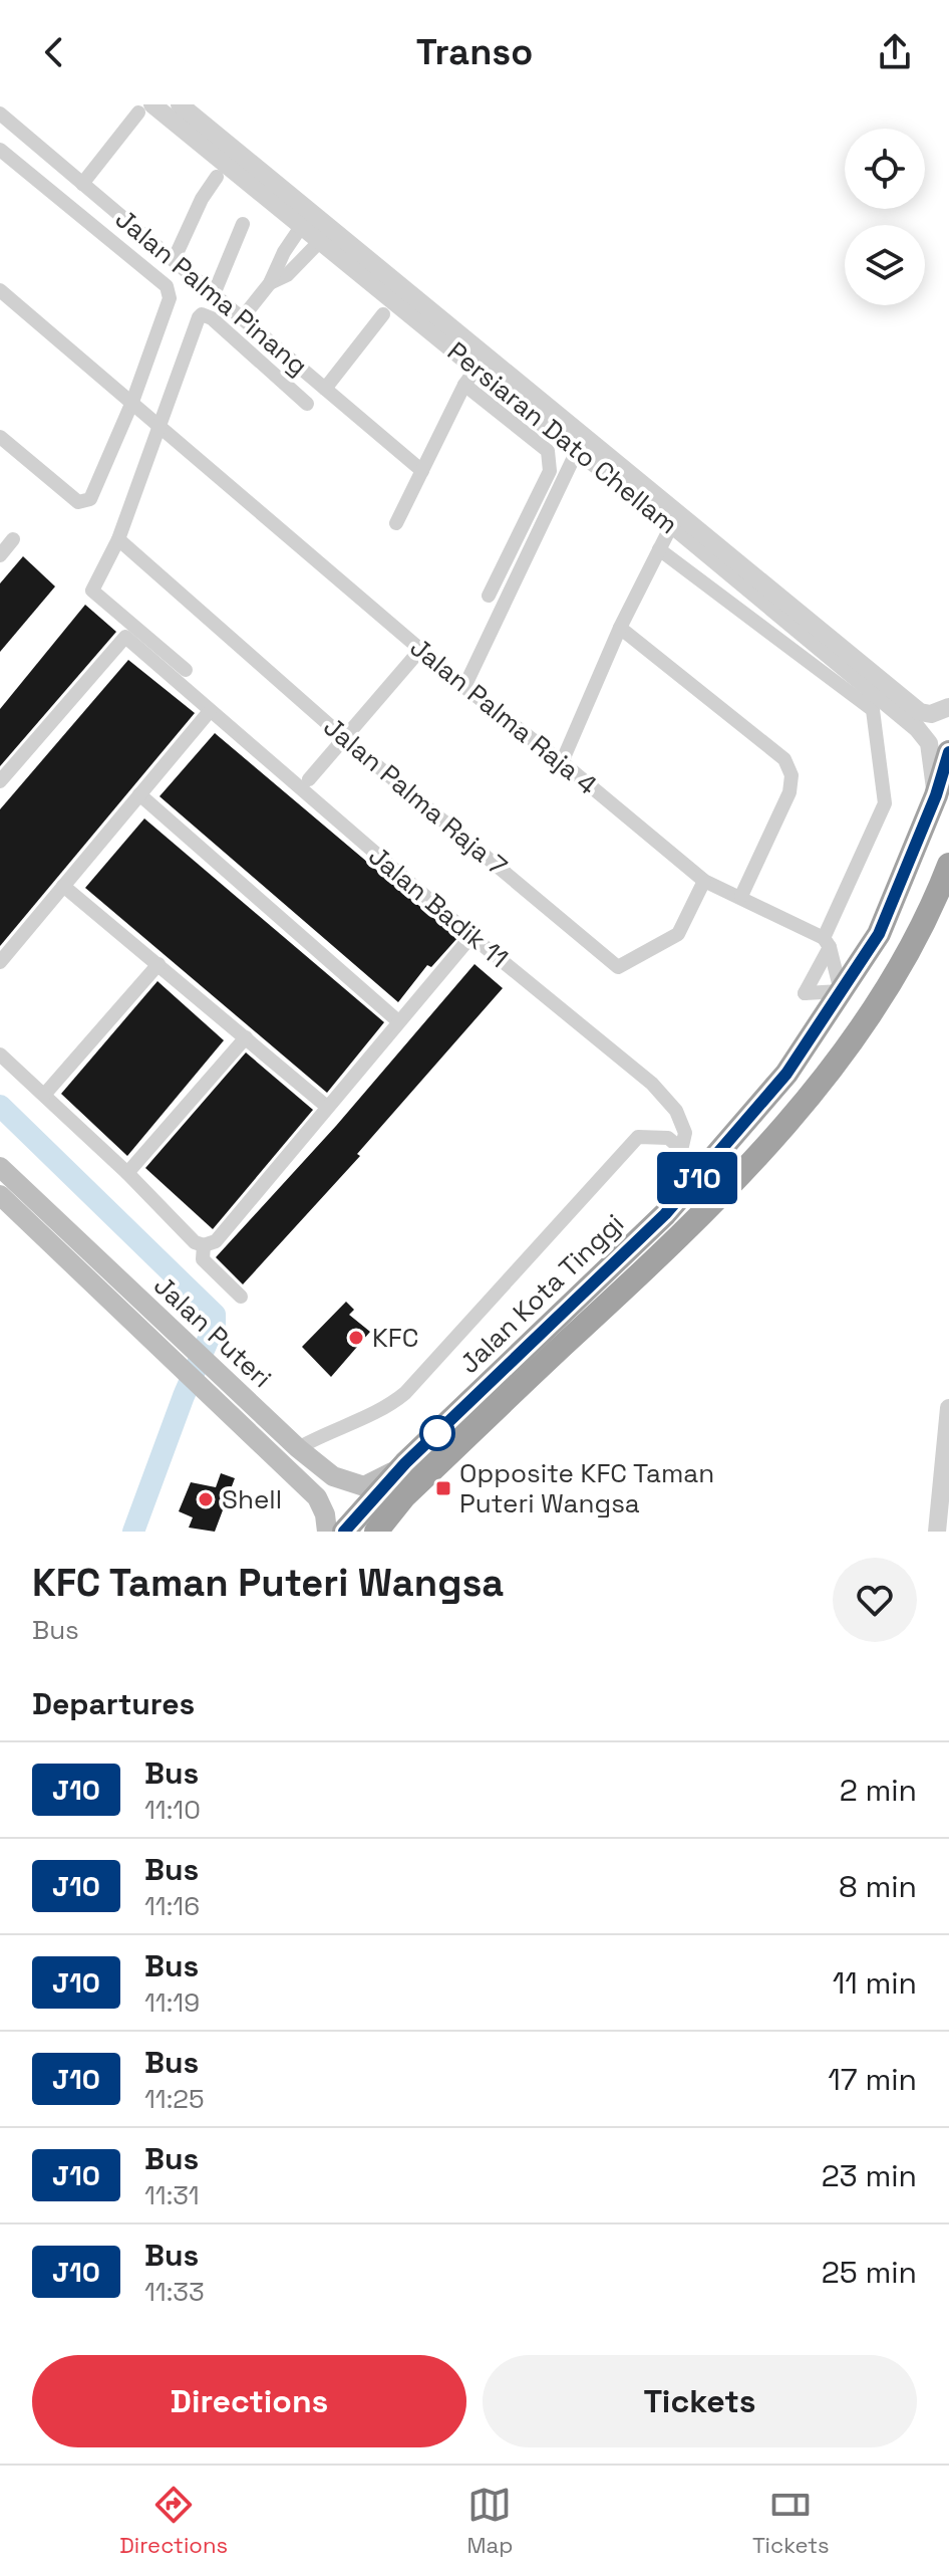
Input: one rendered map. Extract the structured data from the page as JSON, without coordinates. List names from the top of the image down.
{
  "streets": {
    "highway": ["Jalan Kota Tinggi"],
    "main road": ["Jalan Puteri"],
    "street": [
      "Jalan Palma Pinang",
      "Persiaran Dato Chellam",
      "Jalan Palma Raja 4",
      "Jalan Palma Raja 7",
      "Jalan Badik 11"
    ]
  },
  "crossings": [
    ["Persiaran Dato Chellam", "Jalan Kota Tinggi"],
    ["Jalan Palma Raja 4", "Jalan Palma Raja 7"],
    ["Jalan Badik 11", "Jalan Kota Tinggi"],
    ["Jalan Kota Tinggi", "Jalan Puteri"]
  ],
  "places": {
    "other": ["KFC", "Shell"],
    "transit": ["Opposite KFC Taman Puteri Wangsa"]
  },
  "lines": ["bus line J10"],
  "page": {
    "header": "Transo",
    "on_map": "J10",
    "heading": [
      ["KFC Taman Puteri Wangsa", "Bus"],
      "Departures"
    ],
    "list": [
      {
        "mark": "J10",
        "name": "Bus",
        "note": "11:10",
        "value": "2 min"
      },
      {
        "mark": "J10",
        "name": "Bus",
        "note": "11:16",
        "value": "8 min"
      },
      {
        "mark": "J10",
        "name": "Bus",
        "note": "11:19",
        "value": "11 min"
      },
      {
        "mark": "J10",
        "name": "Bus",
        "note": "11:25",
        "value": "17 min"
      },
      {
        "mark": "J10",
        "name": "Bus",
        "note": "11:31",
        "value": "23 min"
      },
      {
        "mark": "J10",
        "name": "Bus",
        "note": "11:33",
        "value": "25 min"
      }
    ],
    "buttons": ["Directions", "Tickets"],
    "tabs": ["Directions", "Map", "Tickets"]
  }
}
